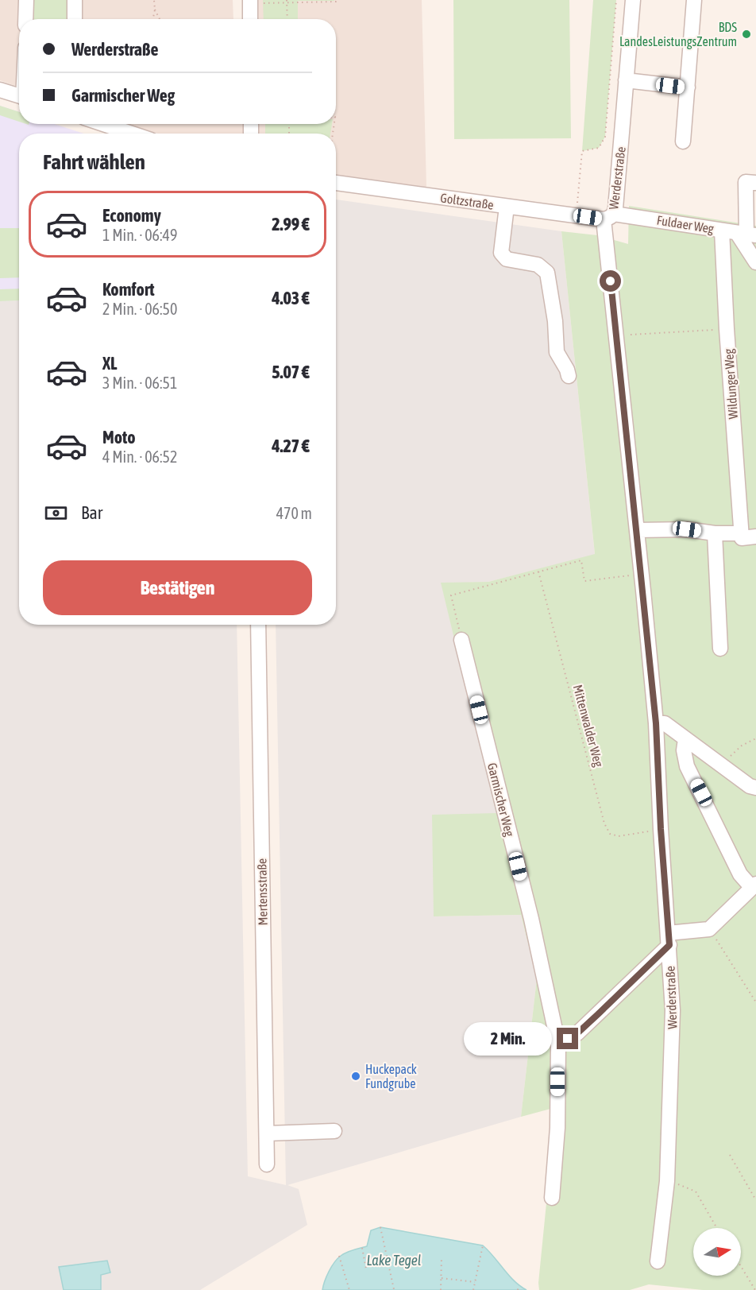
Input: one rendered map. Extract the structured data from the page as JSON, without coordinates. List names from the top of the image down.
{
  "streets": {
    "street": [
      "Werderstraße",
      "Goltzstraße",
      "Fuldaer Weg",
      "Wildunger Weg",
      "Garmischer Weg",
      "Mertensstraße"
    ],
    "path": ["Mittenwalder Weg"]
  },
  "crossings": [
    ["Werderstraße", "Goltzstraße"],
    ["Werderstraße", "Fuldaer Weg"],
    ["Werderstraße", "Mittenwalder Weg"],
    ["Goltzstraße", "Fuldaer Weg"],
    ["Fuldaer Weg", "Wildunger Weg"]
  ],
  "water": ["Lake Tegel"],
  "places": ["BDS LandesLeistungsZentrum", "Huckepack Fundgrube"],
  "north": "right",
  "page": {
    "banner": ["Werderstraße", "Garmischer Weg"],
    "heading": "Fahrt wählen",
    "list": [
      {
        "name": "Economy",
        "note": "1 Min. · 06:49",
        "value": "2.99 €"
      },
      {
        "name": "Komfort",
        "note": "2 Min. · 06:50",
        "value": "4.03 €"
      },
      {
        "name": "XL",
        "note": "3 Min. · 06:51",
        "value": "5.07 €"
      },
      {
        "name": "Moto",
        "note": "4 Min. · 06:52",
        "value": "4.27 €"
      }
    ],
    "pay": ["Bar", "470 m"],
    "buttons": "Bestätigen",
    "bubble": "2 Min."
  }
}
